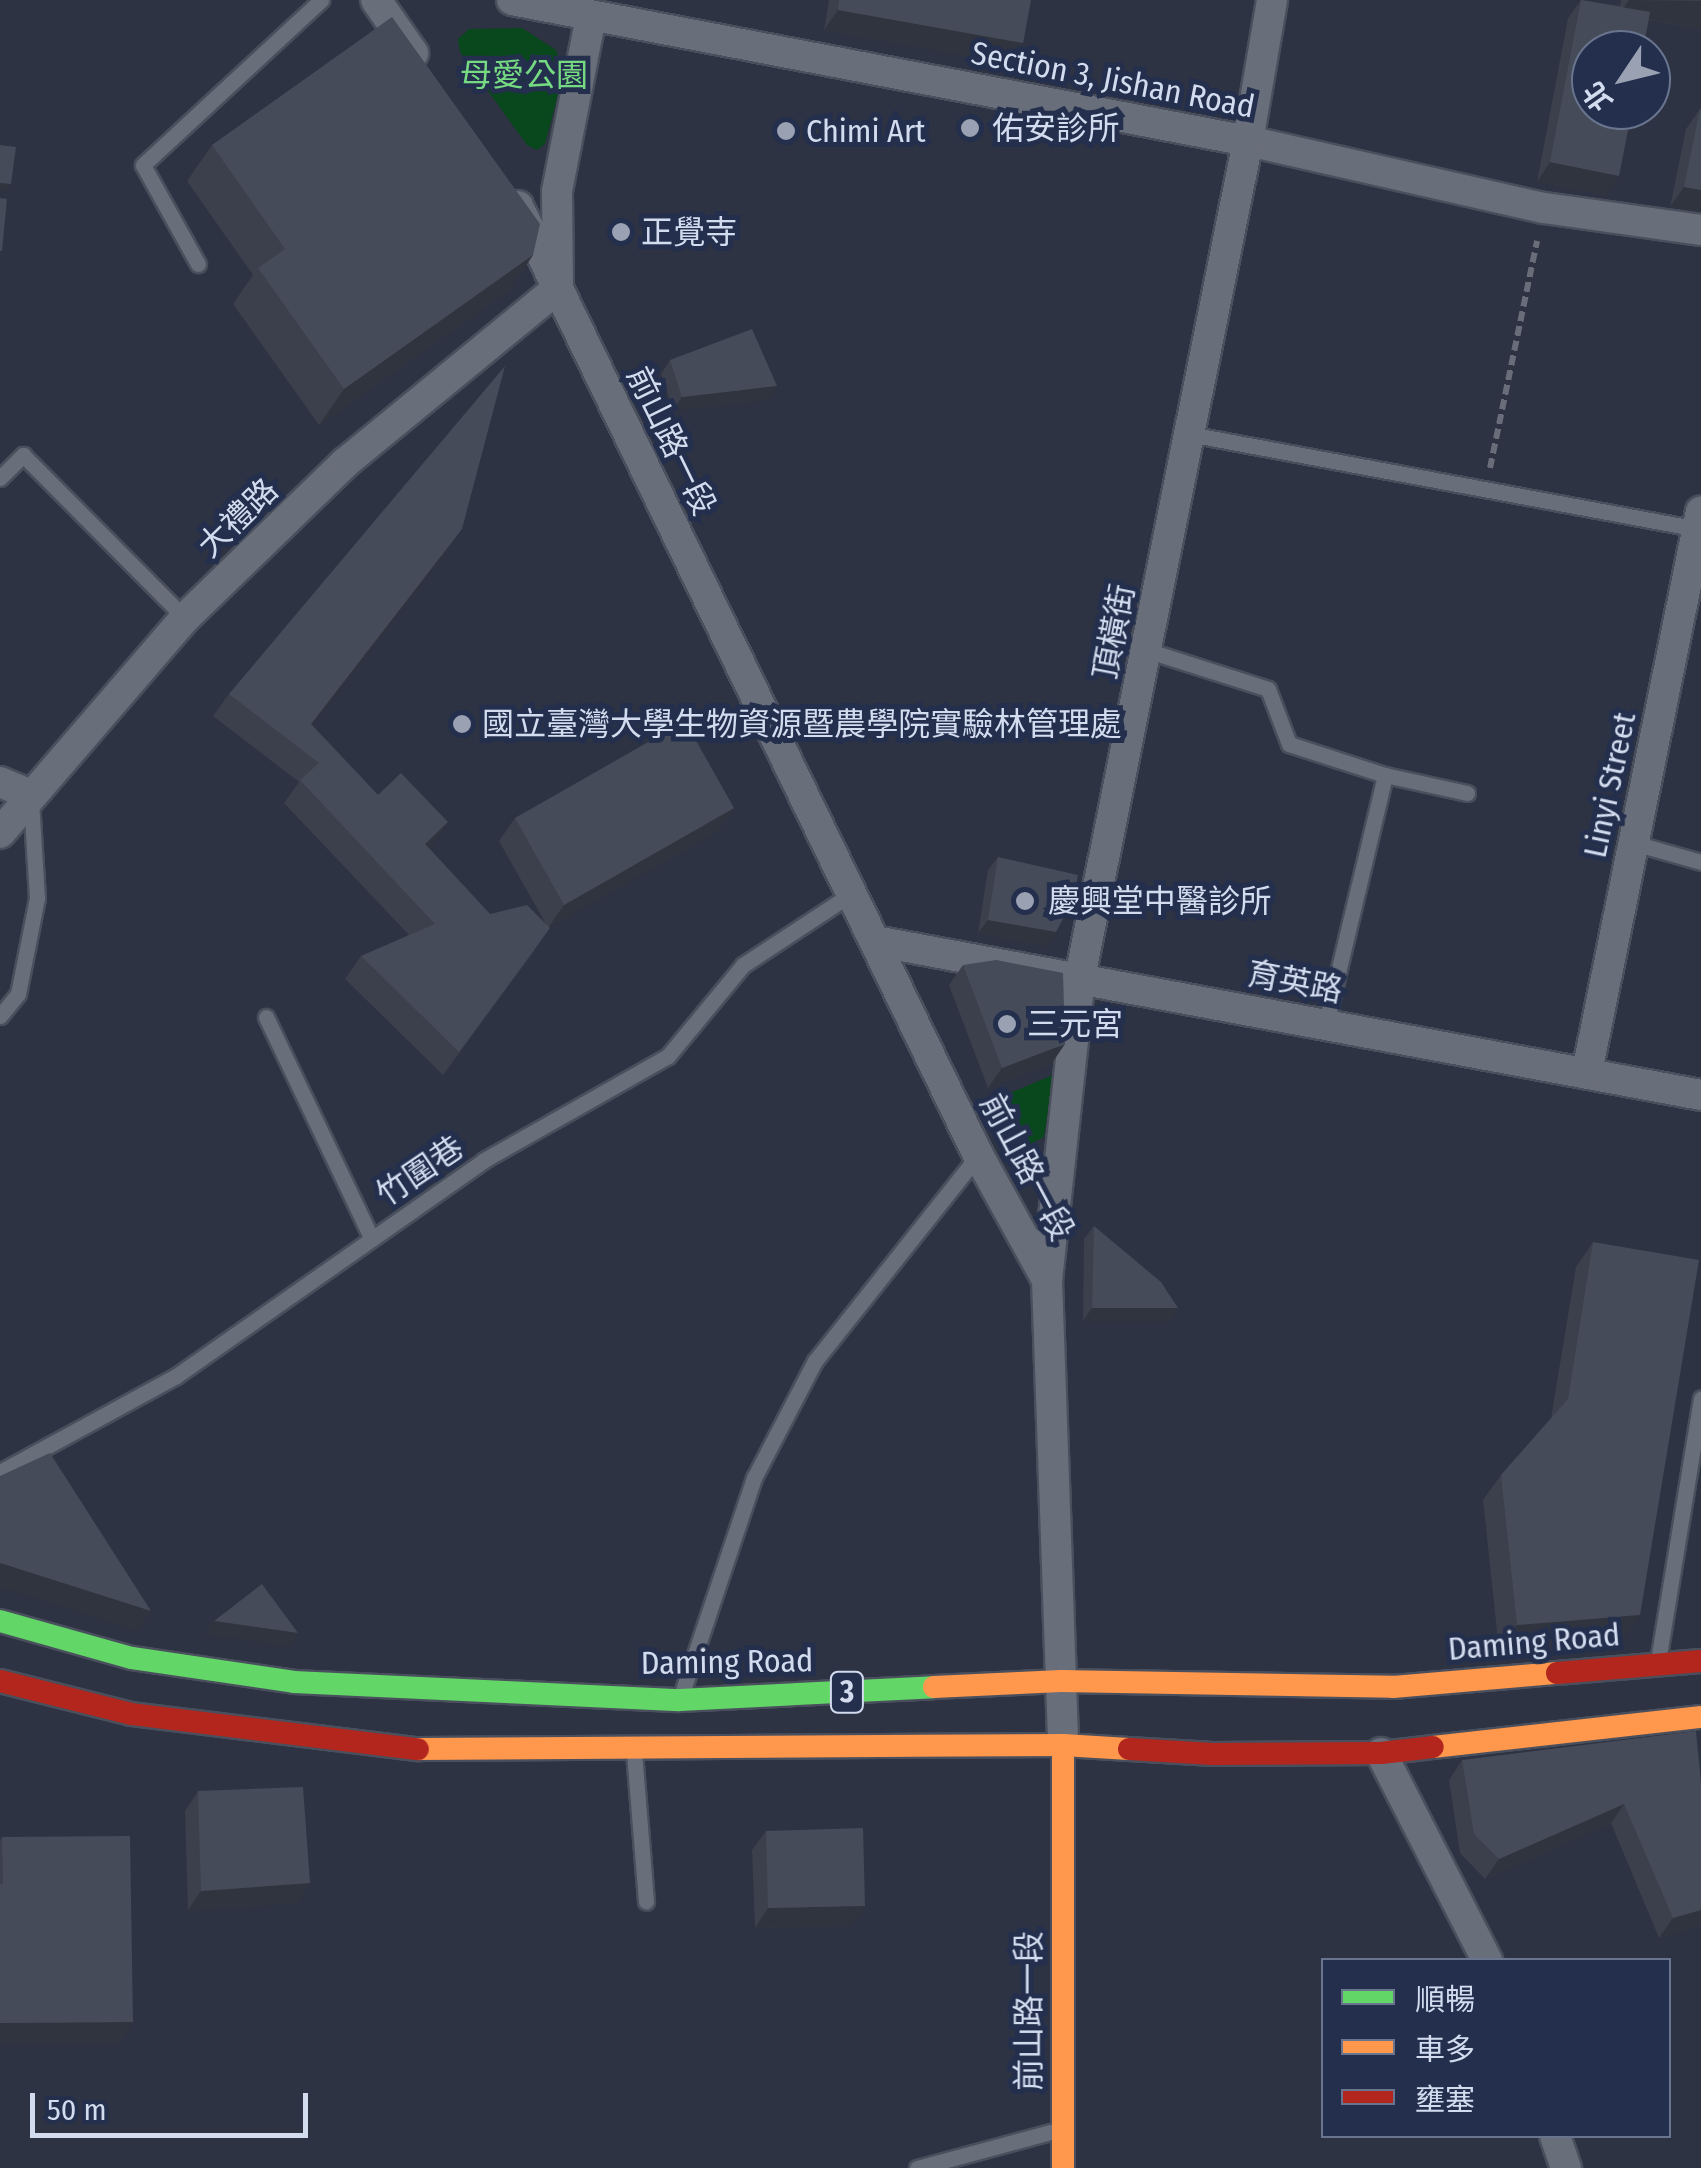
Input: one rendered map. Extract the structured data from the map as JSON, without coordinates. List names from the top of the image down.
{
  "streets": {
    "main road": ["前山路一段", "Daming Road", "3"],
    "street": [
      "Section 3, Jishan Road",
      "大禮路",
      "頂橫街",
      "Linyi Street",
      "育英路"
    ],
    "lane": ["竹圍巷"]
  },
  "crossings": [
    ["Section 3, Jishan Road", "前山路一段"],
    ["Section 3, Jishan Road", "頂橫街"],
    ["前山路一段", "大禮路"],
    ["前山路一段", "頂橫街"],
    ["前山路一段", "育英路"],
    ["前山路一段", "竹圍巷"],
    ["前山路一段", "Daming Road"],
    ["前山路一段", "3"],
    ["頂橫街", "育英路"],
    ["Linyi Street", "育英路"]
  ],
  "parks": ["母愛公園"],
  "places": [
    "佑安診所",
    "Chimi Art",
    "正覺寺",
    "國立臺灣大學生物資源暨農學院實驗林管理處",
    "慶興堂中醫診所",
    "三元宮"
  ],
  "legend": ["順暢", "車多", "壅塞"],
  "scale_bar": "50 m",
  "north": "bottom left"
}
